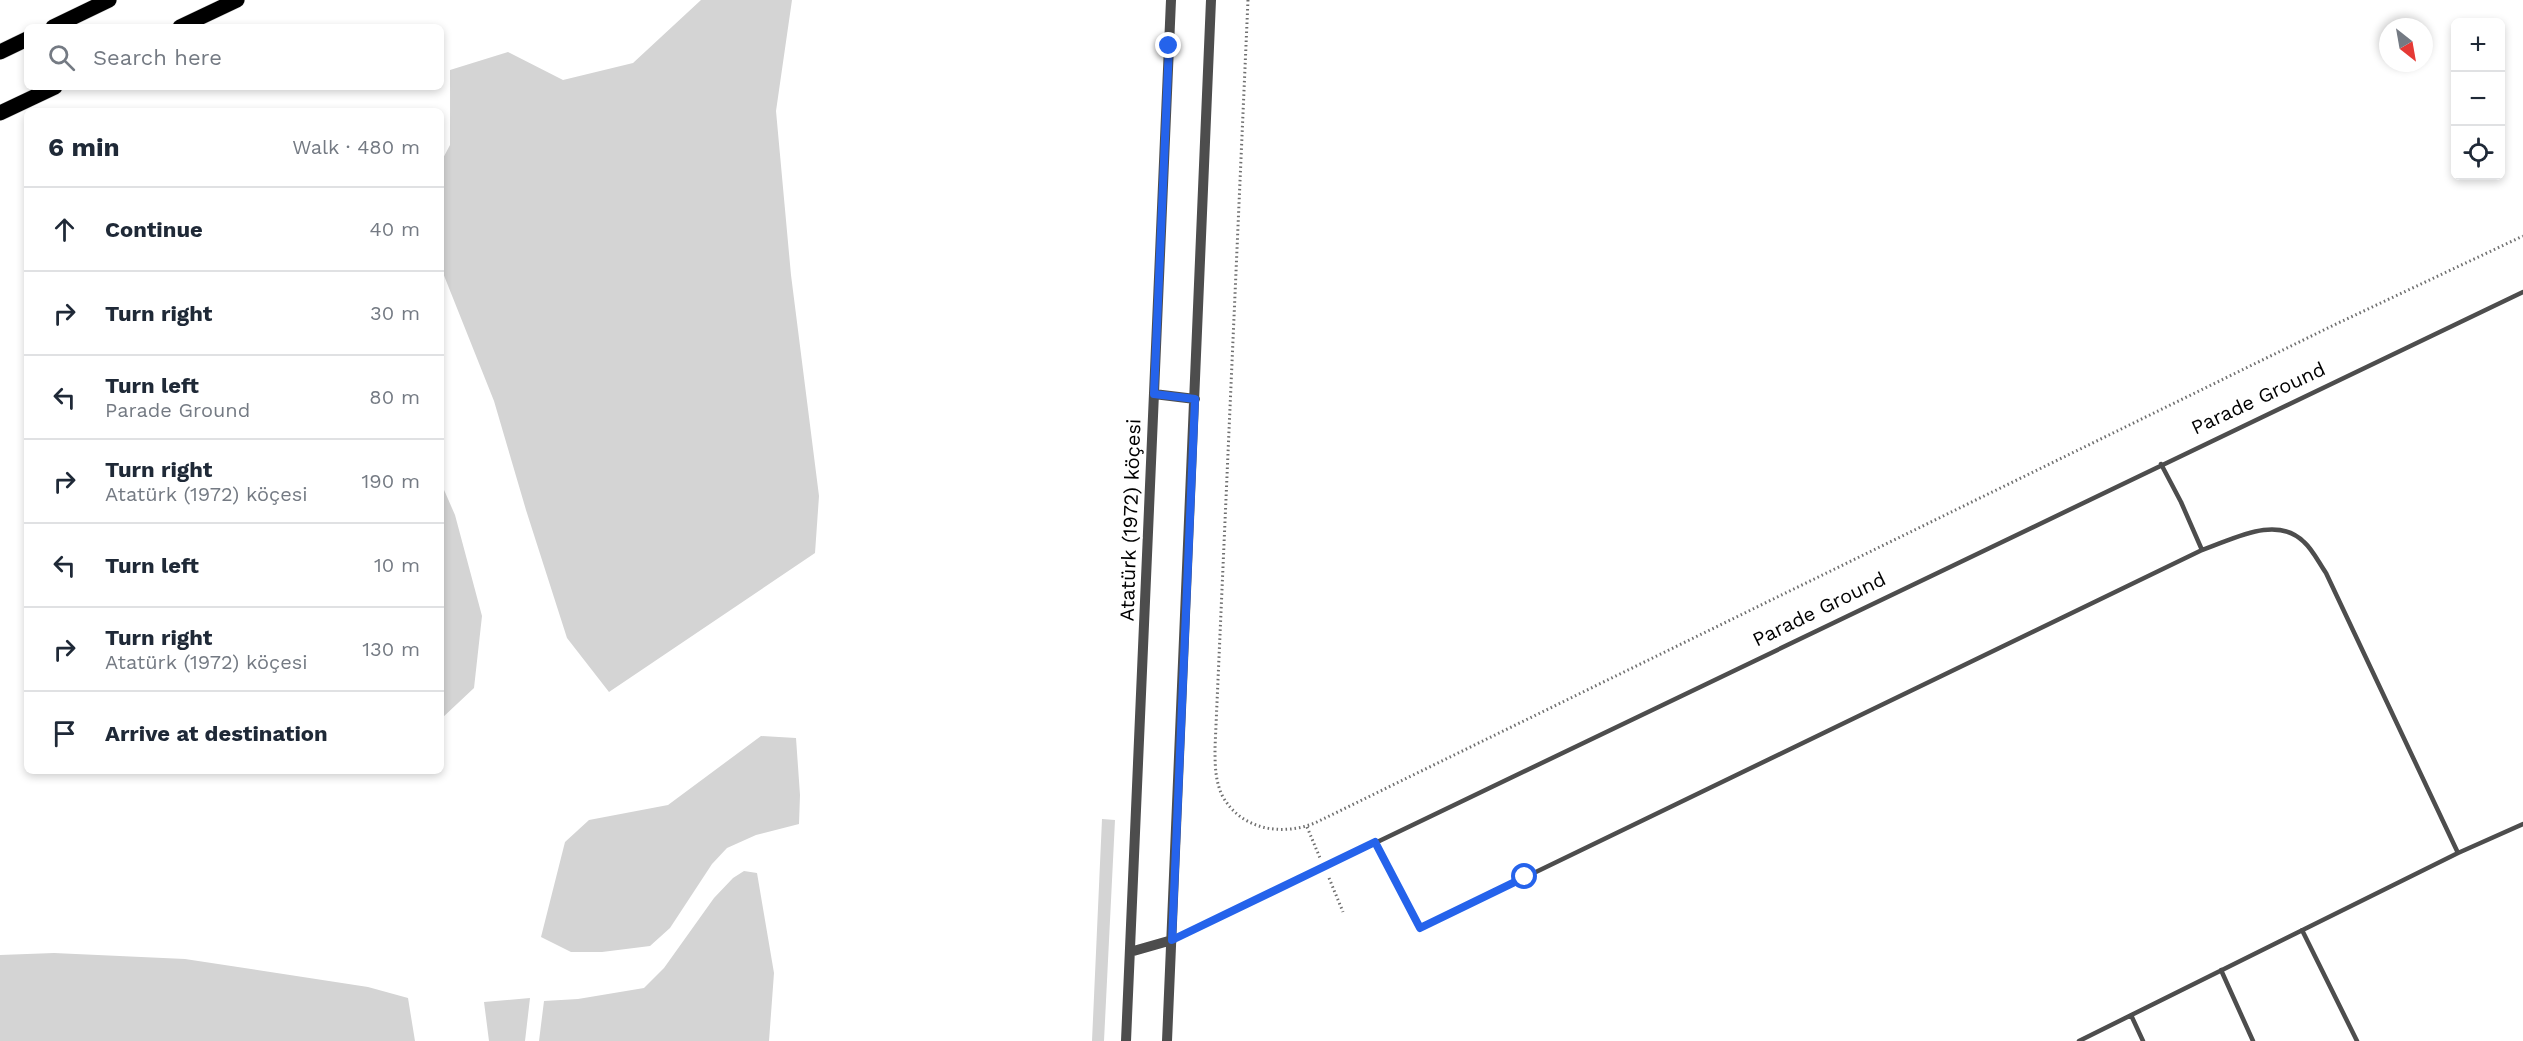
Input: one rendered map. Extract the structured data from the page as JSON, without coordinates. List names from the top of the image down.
{
  "streets": {
    "street": ["Parade Ground", "Atatürk (1972) köçesi"]
  },
  "crossings": [
    ["Parade Ground", "Atatürk (1972) köçesi"]
  ],
  "north": "bottom right",
  "page": {
    "map_buttons": ["+", "−"],
    "search": "Search here",
    "heading": ["6 min", "Walk · 480 m"],
    "list": [
      ["Continue", "40 m"],
      ["Turn right", "30 m"],
      ["Turn left", "Parade Ground", "80 m"],
      ["Turn right", "Atatürk (1972) köçesi", "190 m"],
      ["Turn left", "10 m"],
      ["Turn right", "Atatürk (1972) köçesi", "130 m"],
      "Arrive at destination"
    ]
  }
}
